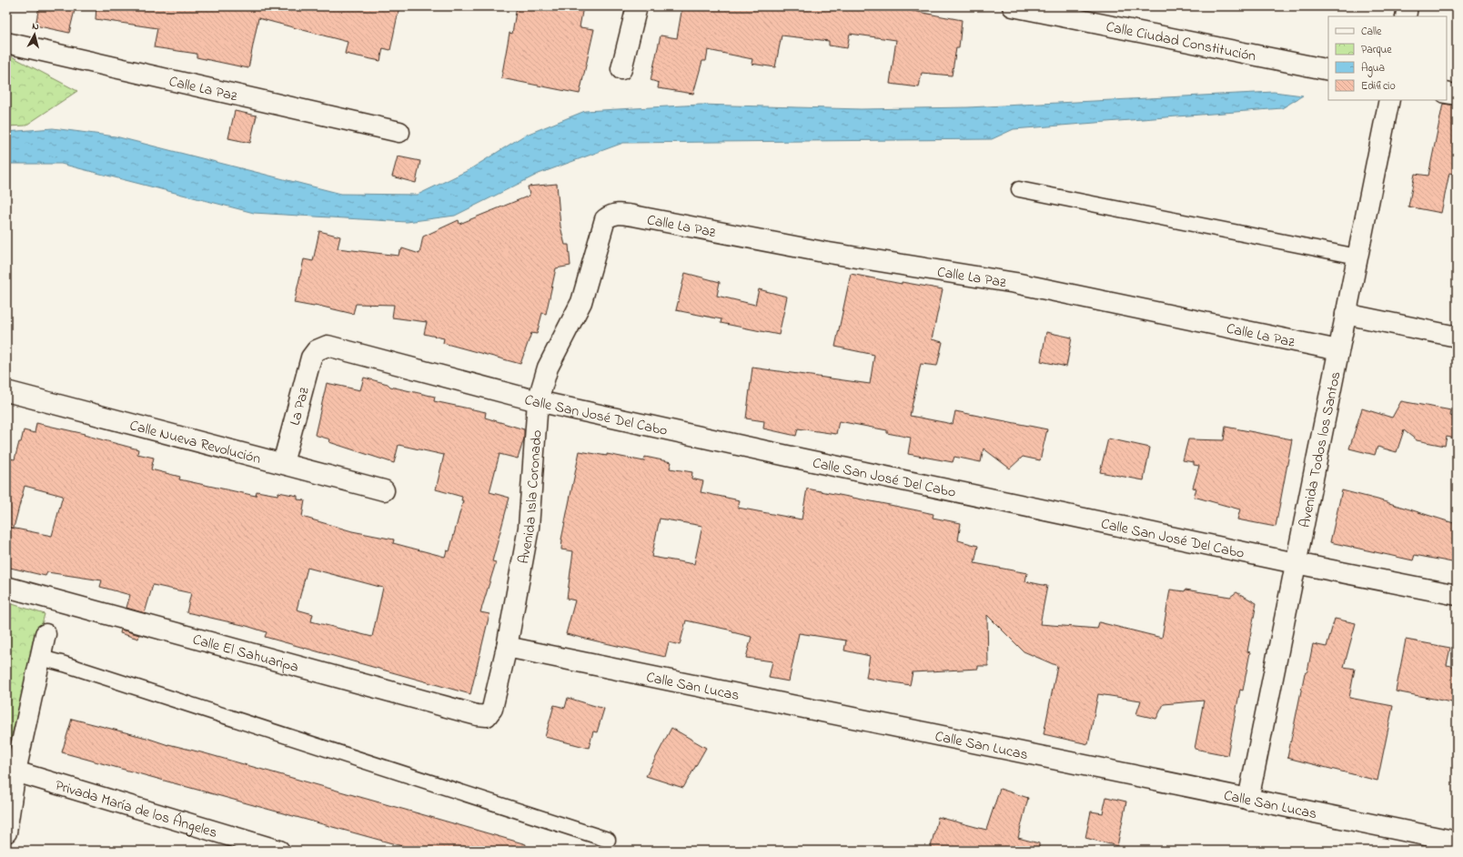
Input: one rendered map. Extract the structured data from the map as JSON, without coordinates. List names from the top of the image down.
{
  "streets": {
    "street": [
      "Calle Ciudad Constitución",
      "Calle La Paz",
      "La Paz",
      "Calle San José Del Cabo",
      "Calle Nueva Revolución",
      "Avenida Todos los Santos",
      "Avenida Isla Coronado",
      "Calle El Sahuaripa",
      "Calle San Lucas",
      "Privada María de los Ángeles"
    ]
  },
  "crossings": [
    ["Calle La Paz", "Avenida Todos los Santos"],
    ["Calle La Paz", "Avenida Isla Coronado"],
    ["La Paz", "Calle San José Del Cabo"],
    ["La Paz", "Calle Nueva Revolución"],
    ["Calle San José Del Cabo", "Avenida Todos los Santos"],
    ["Calle San José Del Cabo", "Avenida Isla Coronado"],
    ["Avenida Todos los Santos", "Calle San Lucas"],
    ["Avenida Isla Coronado", "Calle El Sahuaripa"],
    ["Avenida Isla Coronado", "Calle San Lucas"]
  ],
  "legend": [
    "Calle",
    "Parque",
    "Agua",
    "Edificio"
  ],
  "north": "top"
}
